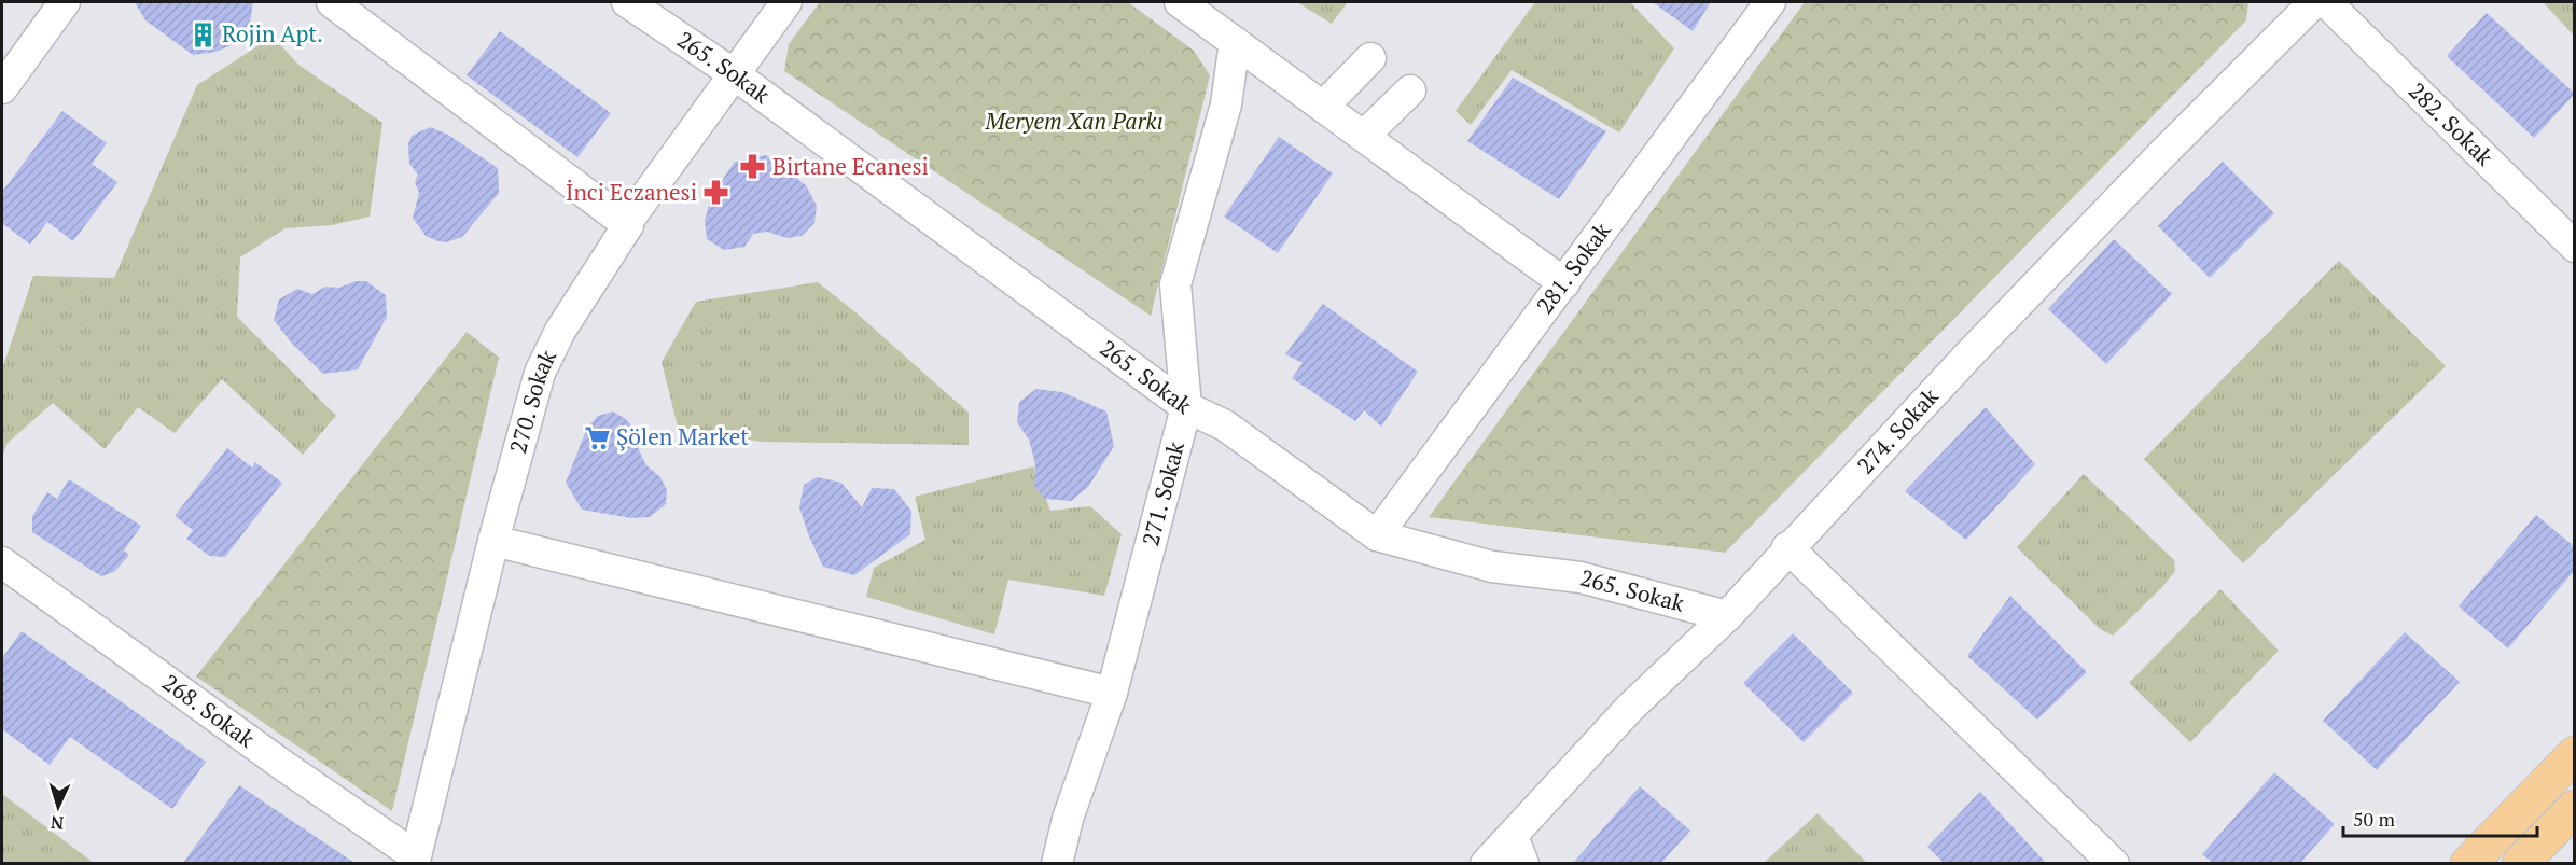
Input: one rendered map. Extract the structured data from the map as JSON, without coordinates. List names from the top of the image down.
{
  "streets": {
    "street": [
      "265. Sokak",
      "282. Sokak",
      "281. Sokak",
      "270. Sokak",
      "274. Sokak",
      "271. Sokak",
      "268. Sokak"
    ]
  },
  "crossings": [
    ["265. Sokak", "281. Sokak"],
    ["265. Sokak", "270. Sokak"],
    ["265. Sokak", "274. Sokak"],
    ["265. Sokak", "271. Sokak"],
    ["270. Sokak", "268. Sokak"]
  ],
  "parks": ["Meryem Xan Parkı"],
  "places": {
    "building": ["Rojin Apt."],
    "pharmacy": ["Birtane Ecanesi", "İnci Eczanesi"],
    "supermarket": ["Şölen Market"]
  },
  "scale_bar": "50 m",
  "north": "bottom"
}
